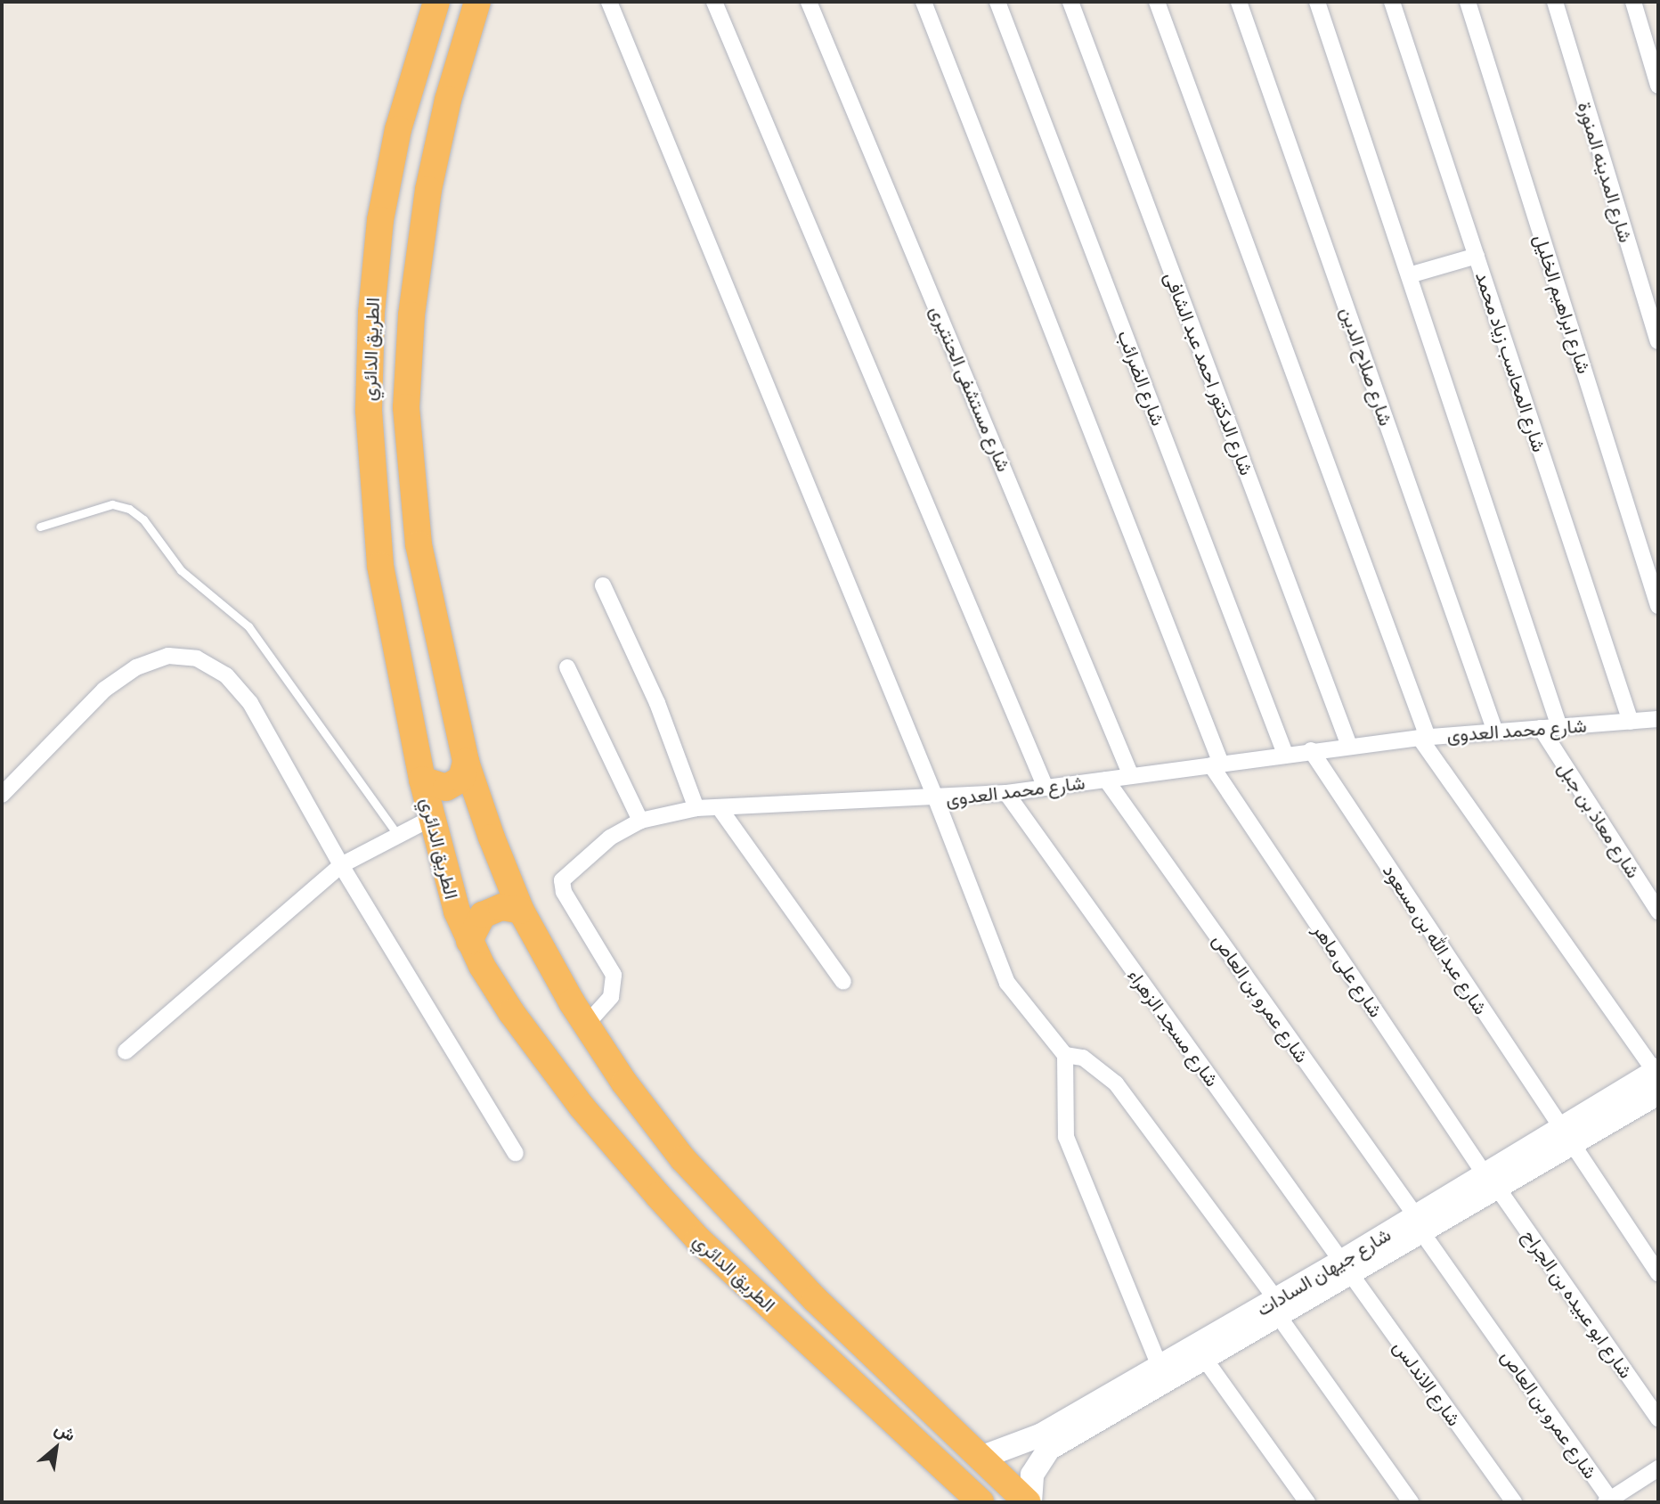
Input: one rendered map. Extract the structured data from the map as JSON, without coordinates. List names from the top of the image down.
{
  "streets": {
    "highway": ["الطريق الدائري"],
    "main road": ["شارع جيهان السادات"],
    "street": [
      "شارع المدينه المنورة",
      "شارع ابراهيم الخليل",
      "شارع المحاسب زياد محمد",
      "شارع صلاح الدين",
      "شارع الدكتور احمد عبد الشافى",
      "شارع الضرائب",
      "شارع مستشفى الحنتيرى",
      "شارع محمد العدوى",
      "شارع معاذ بن جبل",
      "شارع عبد الله بن مسعود",
      "شارع على ماهر",
      "شارع عمرو بن العاص",
      "شارع مسجد الزهراء",
      "شارع ابو عبيده بن الجراح",
      "شارع الاندلس"
    ]
  },
  "crossings": [
    ["الطريق الدائري", "شارع محمد العدوى"],
    ["الطريق الدائري", "شارع جيهان السادات"],
    ["شارع المحاسب زياد محمد", "شارع محمد العدوى"],
    ["شارع صلاح الدين", "شارع محمد العدوى"],
    ["شارع الدكتور احمد عبد الشافى", "شارع محمد العدوى"],
    ["شارع الضرائب", "شارع محمد العدوى"],
    ["شارع مستشفى الحنتيرى", "شارع محمد العدوى"],
    ["شارع محمد العدوى", "شارع معاذ بن جبل"],
    ["شارع محمد العدوى", "شارع عبد الله بن مسعود"],
    ["شارع محمد العدوى", "شارع على ماهر"],
    ["شارع محمد العدوى", "شارع عمرو بن العاص"],
    ["شارع محمد العدوى", "شارع مسجد الزهراء"],
    ["شارع عبد الله بن مسعود", "شارع جيهان السادات"],
    ["شارع على ماهر", "شارع جيهان السادات"],
    ["شارع على ماهر", "شارع ابو عبيده بن الجراح"],
    ["شارع عمرو بن العاص", "شارع جيهان السادات"],
    ["شارع مسجد الزهراء", "شارع جيهان السادات"],
    ["شارع مسجد الزهراء", "شارع الاندلس"],
    ["شارع جيهان السادات", "شارع ابو عبيده بن الجراح"],
    ["شارع جيهان السادات", "شارع الاندلس"]
  ],
  "north": "top right"
}
